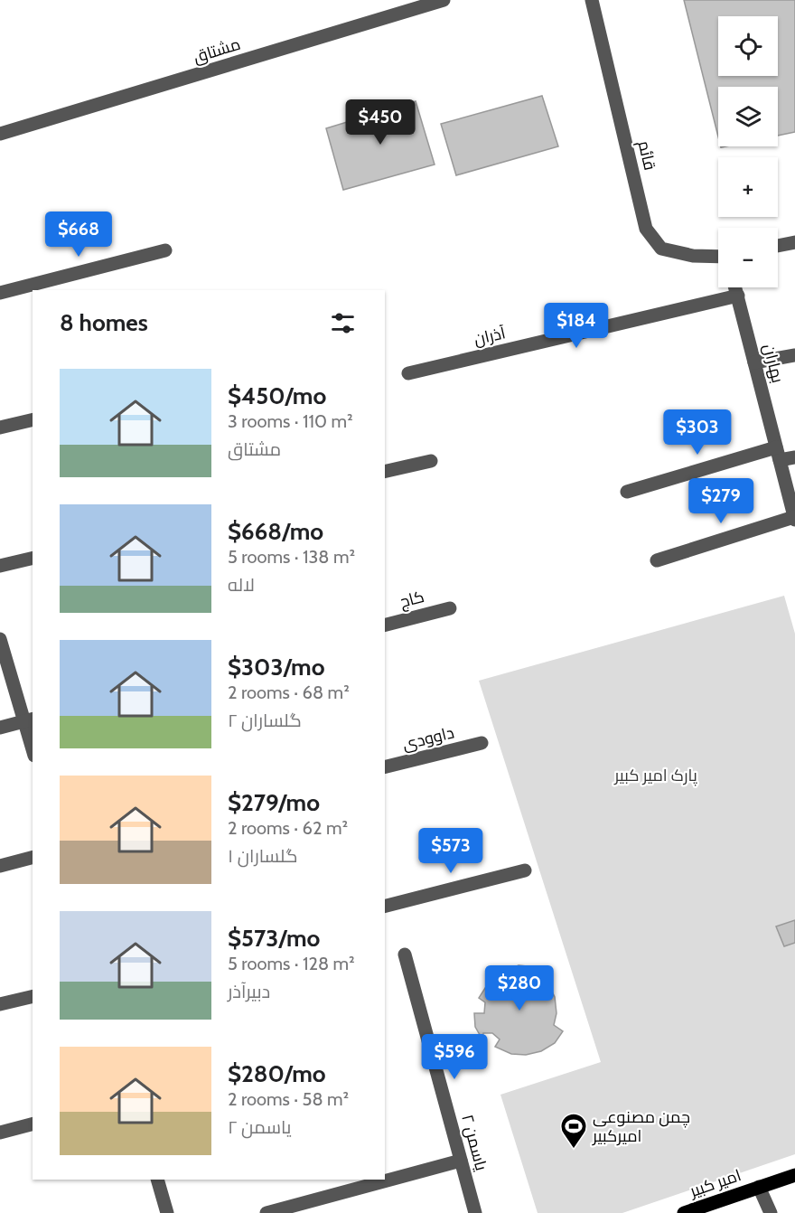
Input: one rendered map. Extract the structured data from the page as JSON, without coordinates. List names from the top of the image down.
{
  "streets": {
    "main road": ["امیر کبیر"],
    "street": [
      "مشتاق",
      "قائم",
      "آذران",
      "بهاران",
      "کاج",
      "داوودی",
      "یاسمن ۲"
    ]
  },
  "crossings": [
    ["آذران", "بهاران"]
  ],
  "parks": ["پارک امیر کبیر"],
  "places": {
    "sports": ["چمن مصنوعی امیرکبیر"]
  },
  "page": {
    "map_buttons": ["+", "−"],
    "price": [
      "$450",
      "$668",
      "$184",
      "$303",
      "$279",
      "$573",
      "$280",
      "$596"
    ],
    "heading": "8 homes",
    "list": [
      {
        "name": "$450/mo",
        "note": "3 rooms · 110 m² · مشتاق"
      },
      {
        "name": "$668/mo",
        "note": "5 rooms · 138 m² · لاله"
      },
      {
        "name": "$303/mo",
        "note": "2 rooms · 68 m² · گلساران ۲"
      },
      {
        "name": "$279/mo",
        "note": "2 rooms · 62 m² · گلساران ۱"
      },
      {
        "name": "$573/mo",
        "note": "5 rooms · 128 m² · دبیرآذر"
      },
      {
        "name": "$280/mo",
        "note": "2 rooms · 58 m² · یاسمن ۲"
      }
    ]
  }
}
